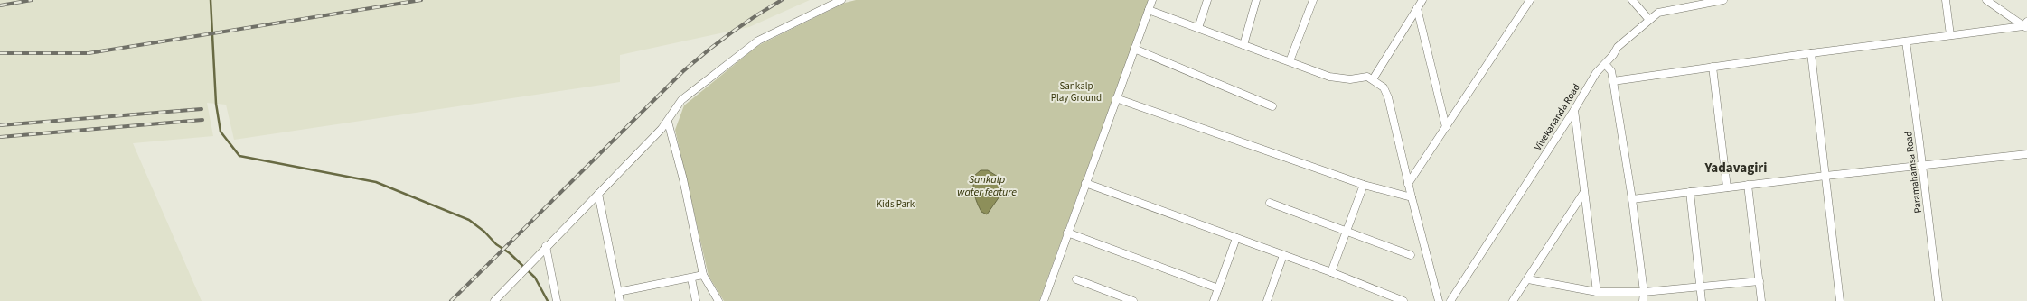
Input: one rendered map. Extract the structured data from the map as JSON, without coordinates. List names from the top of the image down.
{
  "streets": {
    "street": ["Vivekananda Road", "Paramahamsa Road"]
  },
  "districts": ["Yadavagiri"],
  "water": ["Sankalp water feature"],
  "parks": ["Sankalp Play Ground", "Kids Park"]
}
